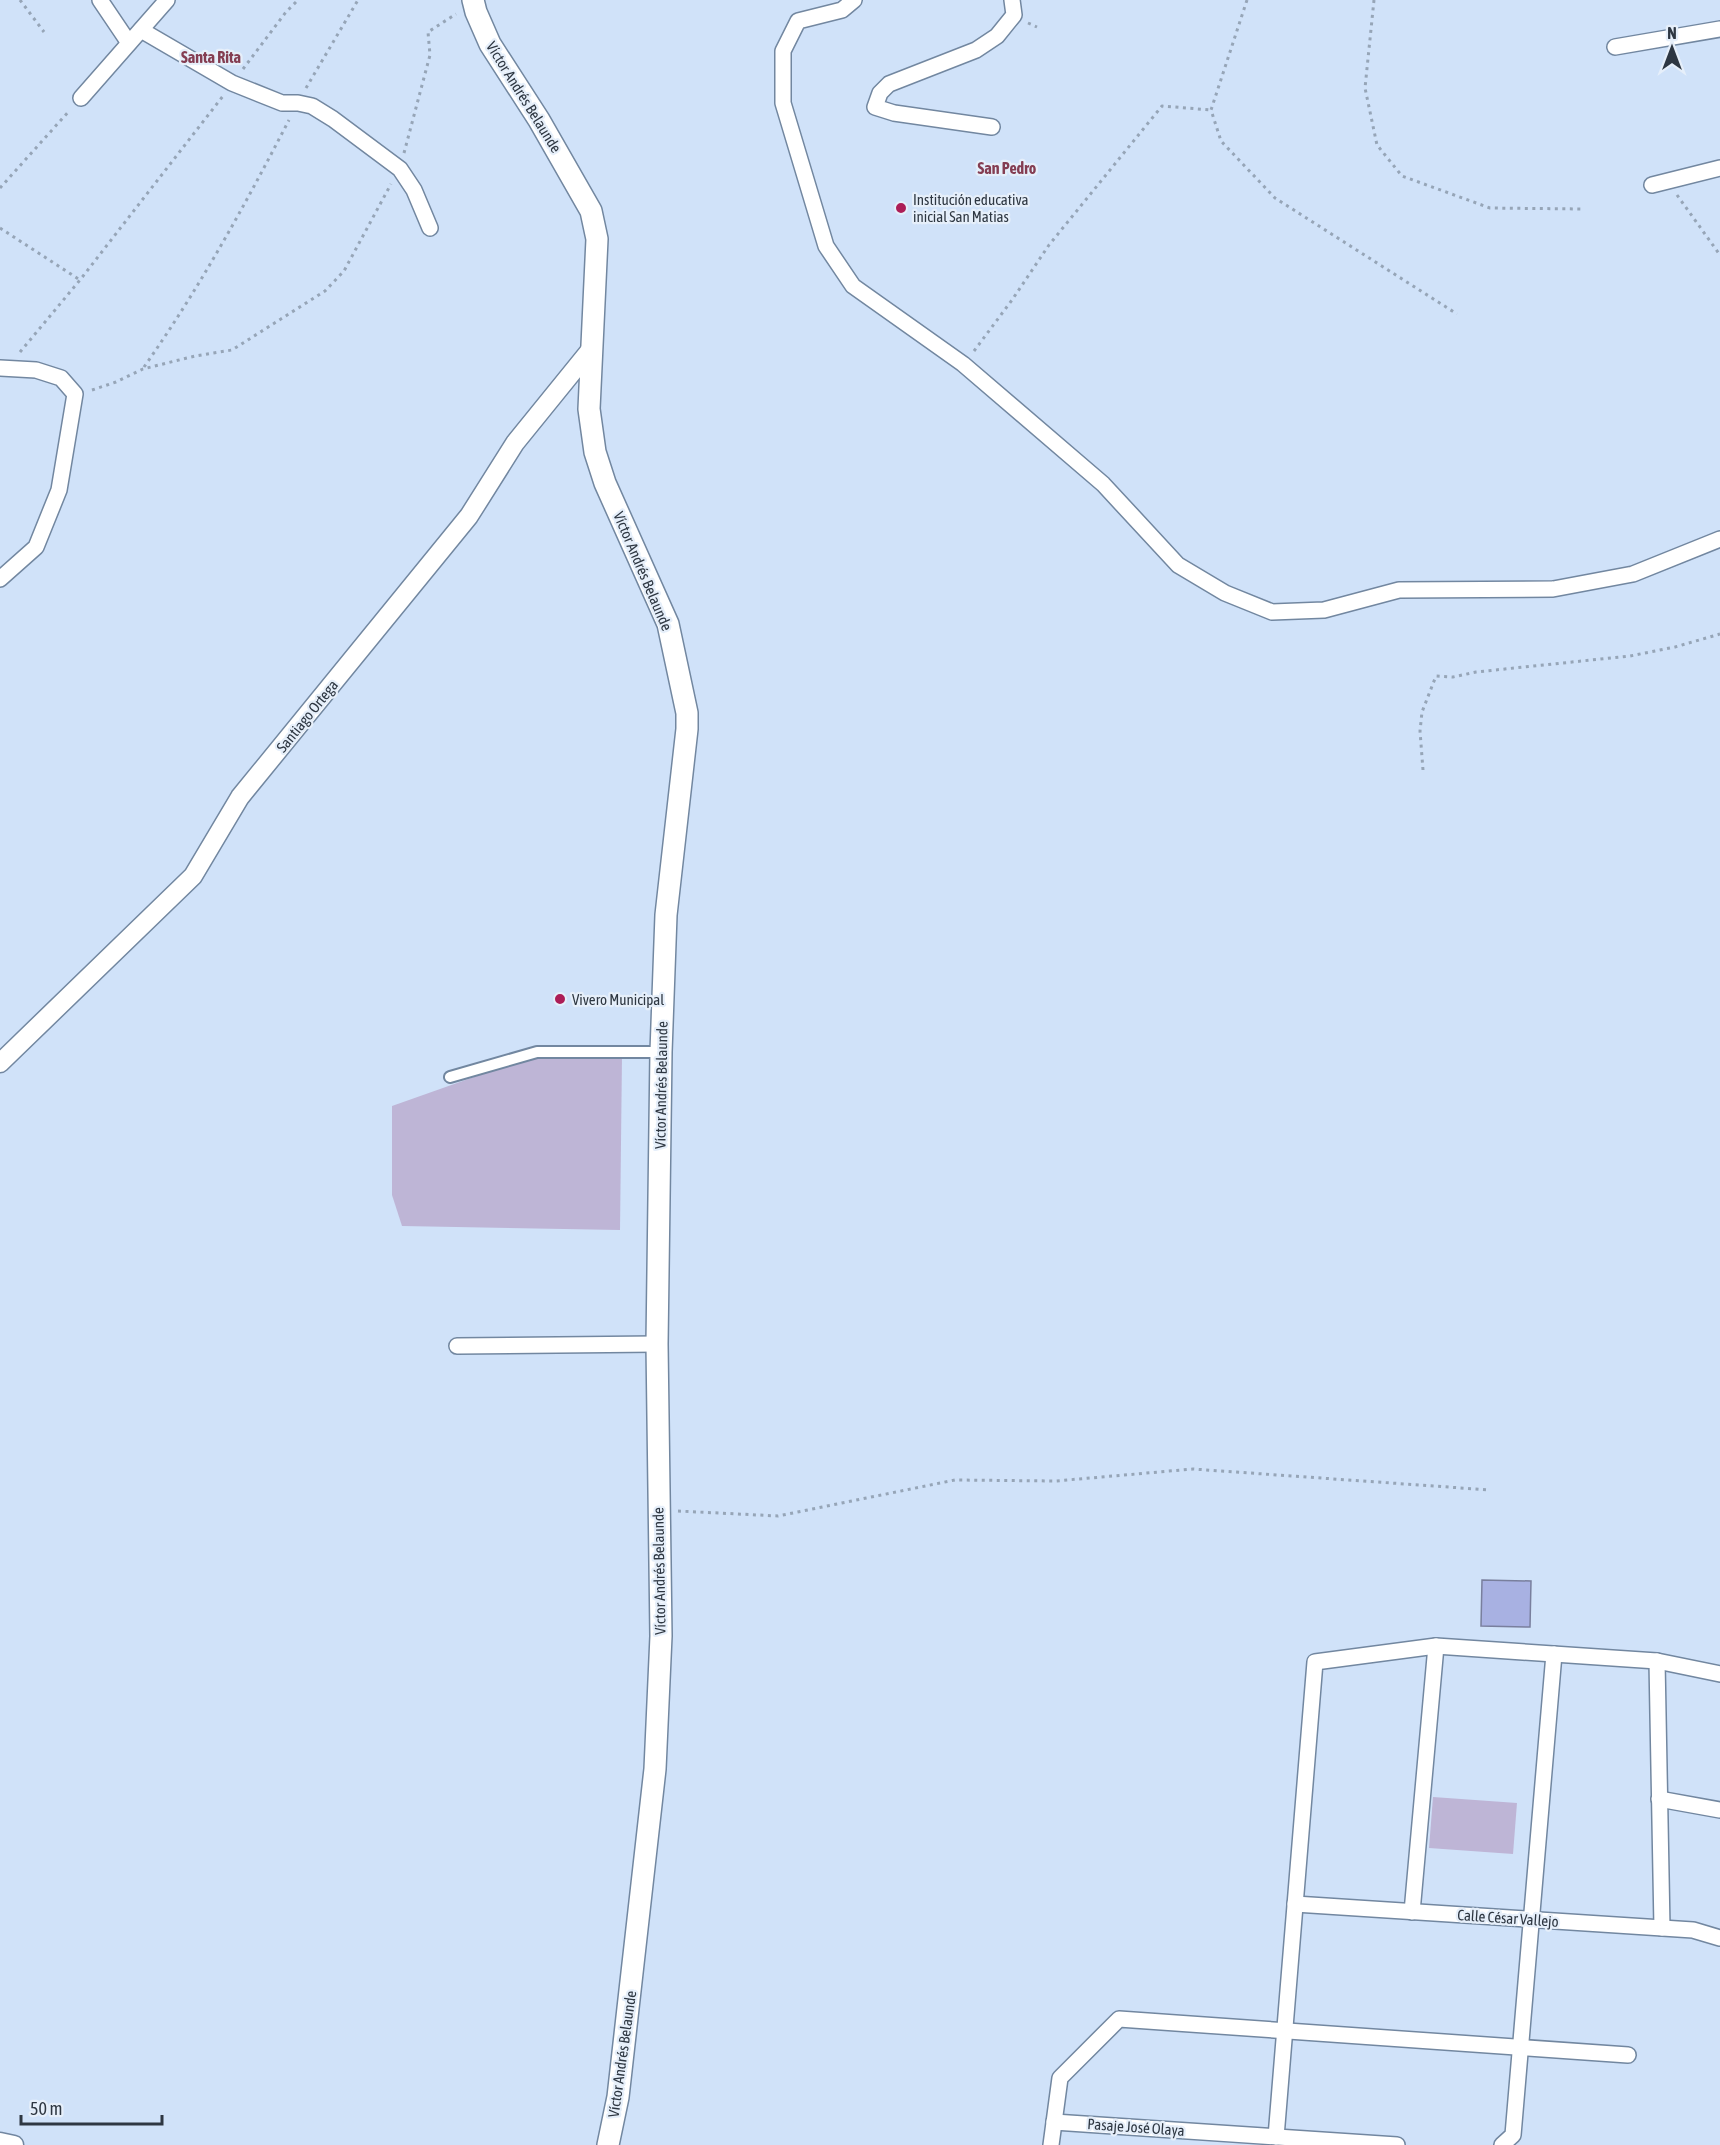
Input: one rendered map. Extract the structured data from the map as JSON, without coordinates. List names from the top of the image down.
{
  "streets": {
    "main road": ["Víctor Andrés Belaunde"],
    "street": ["Santiago Ortega", "Calle César Vallejo", "Pasaje José Olaya"]
  },
  "crossings": [
    ["Víctor Andrés Belaunde", "Santiago Ortega"]
  ],
  "districts": ["Santa Rita", "San Pedro"],
  "places": ["Institución educativa inicial San Matias", "Vivero Municipal"],
  "scale_bar": "50 m",
  "north": "top"
}
